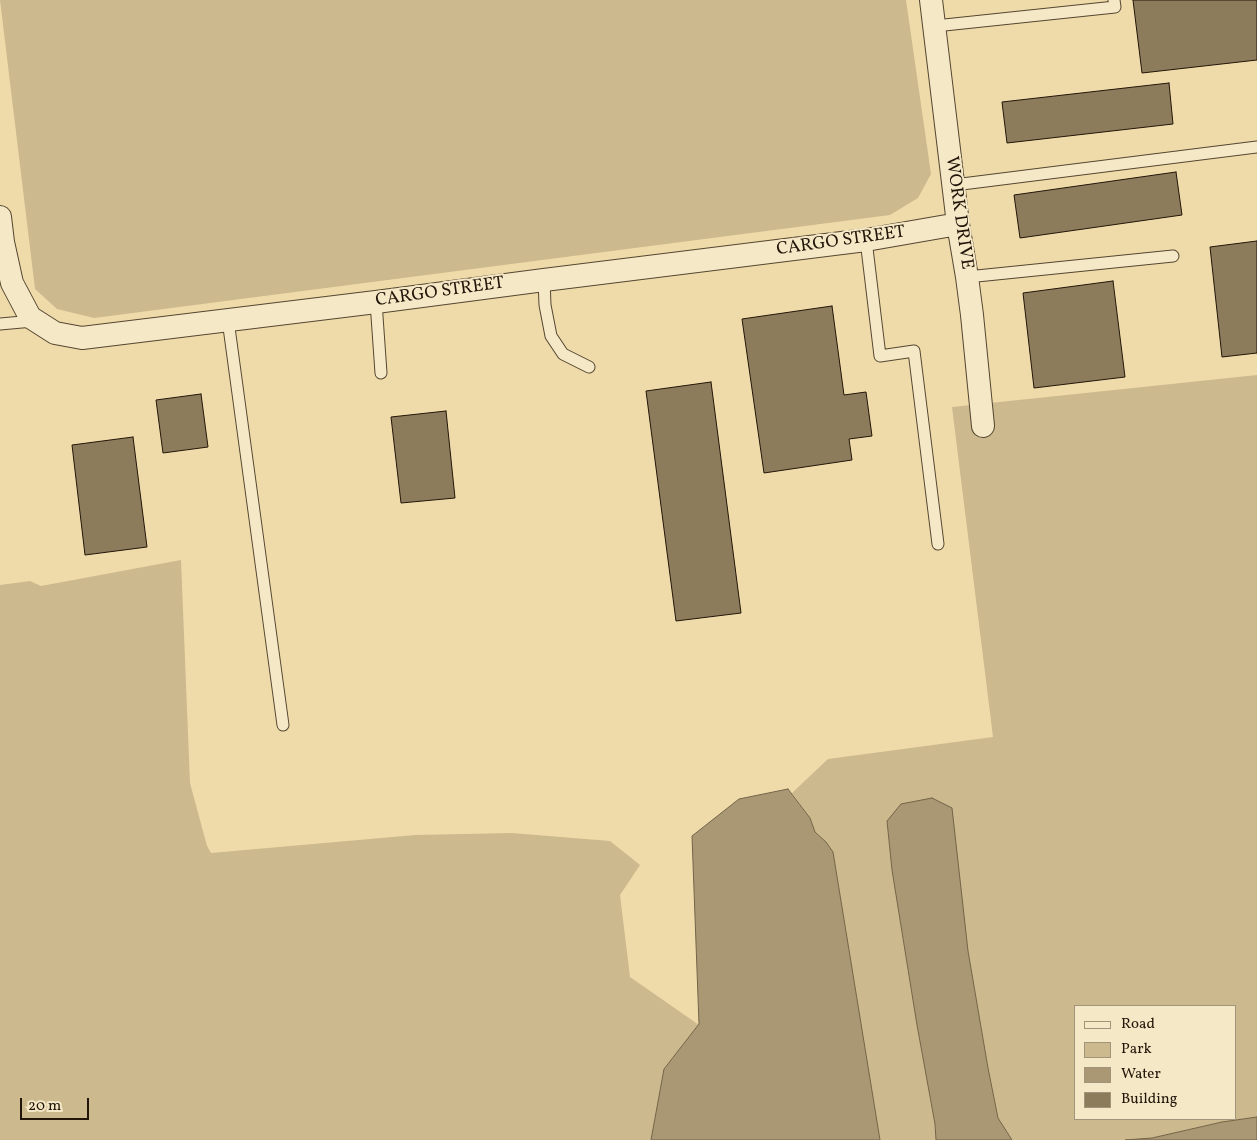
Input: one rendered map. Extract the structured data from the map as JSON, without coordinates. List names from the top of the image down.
{
  "streets": {
    "street": ["WORK DRIVE", "CARGO STREET"]
  },
  "crossings": [
    ["WORK DRIVE", "CARGO STREET"]
  ],
  "legend": [
    "Road",
    "Park",
    "Water",
    "Building"
  ],
  "scale_bar": "20 m"
}
